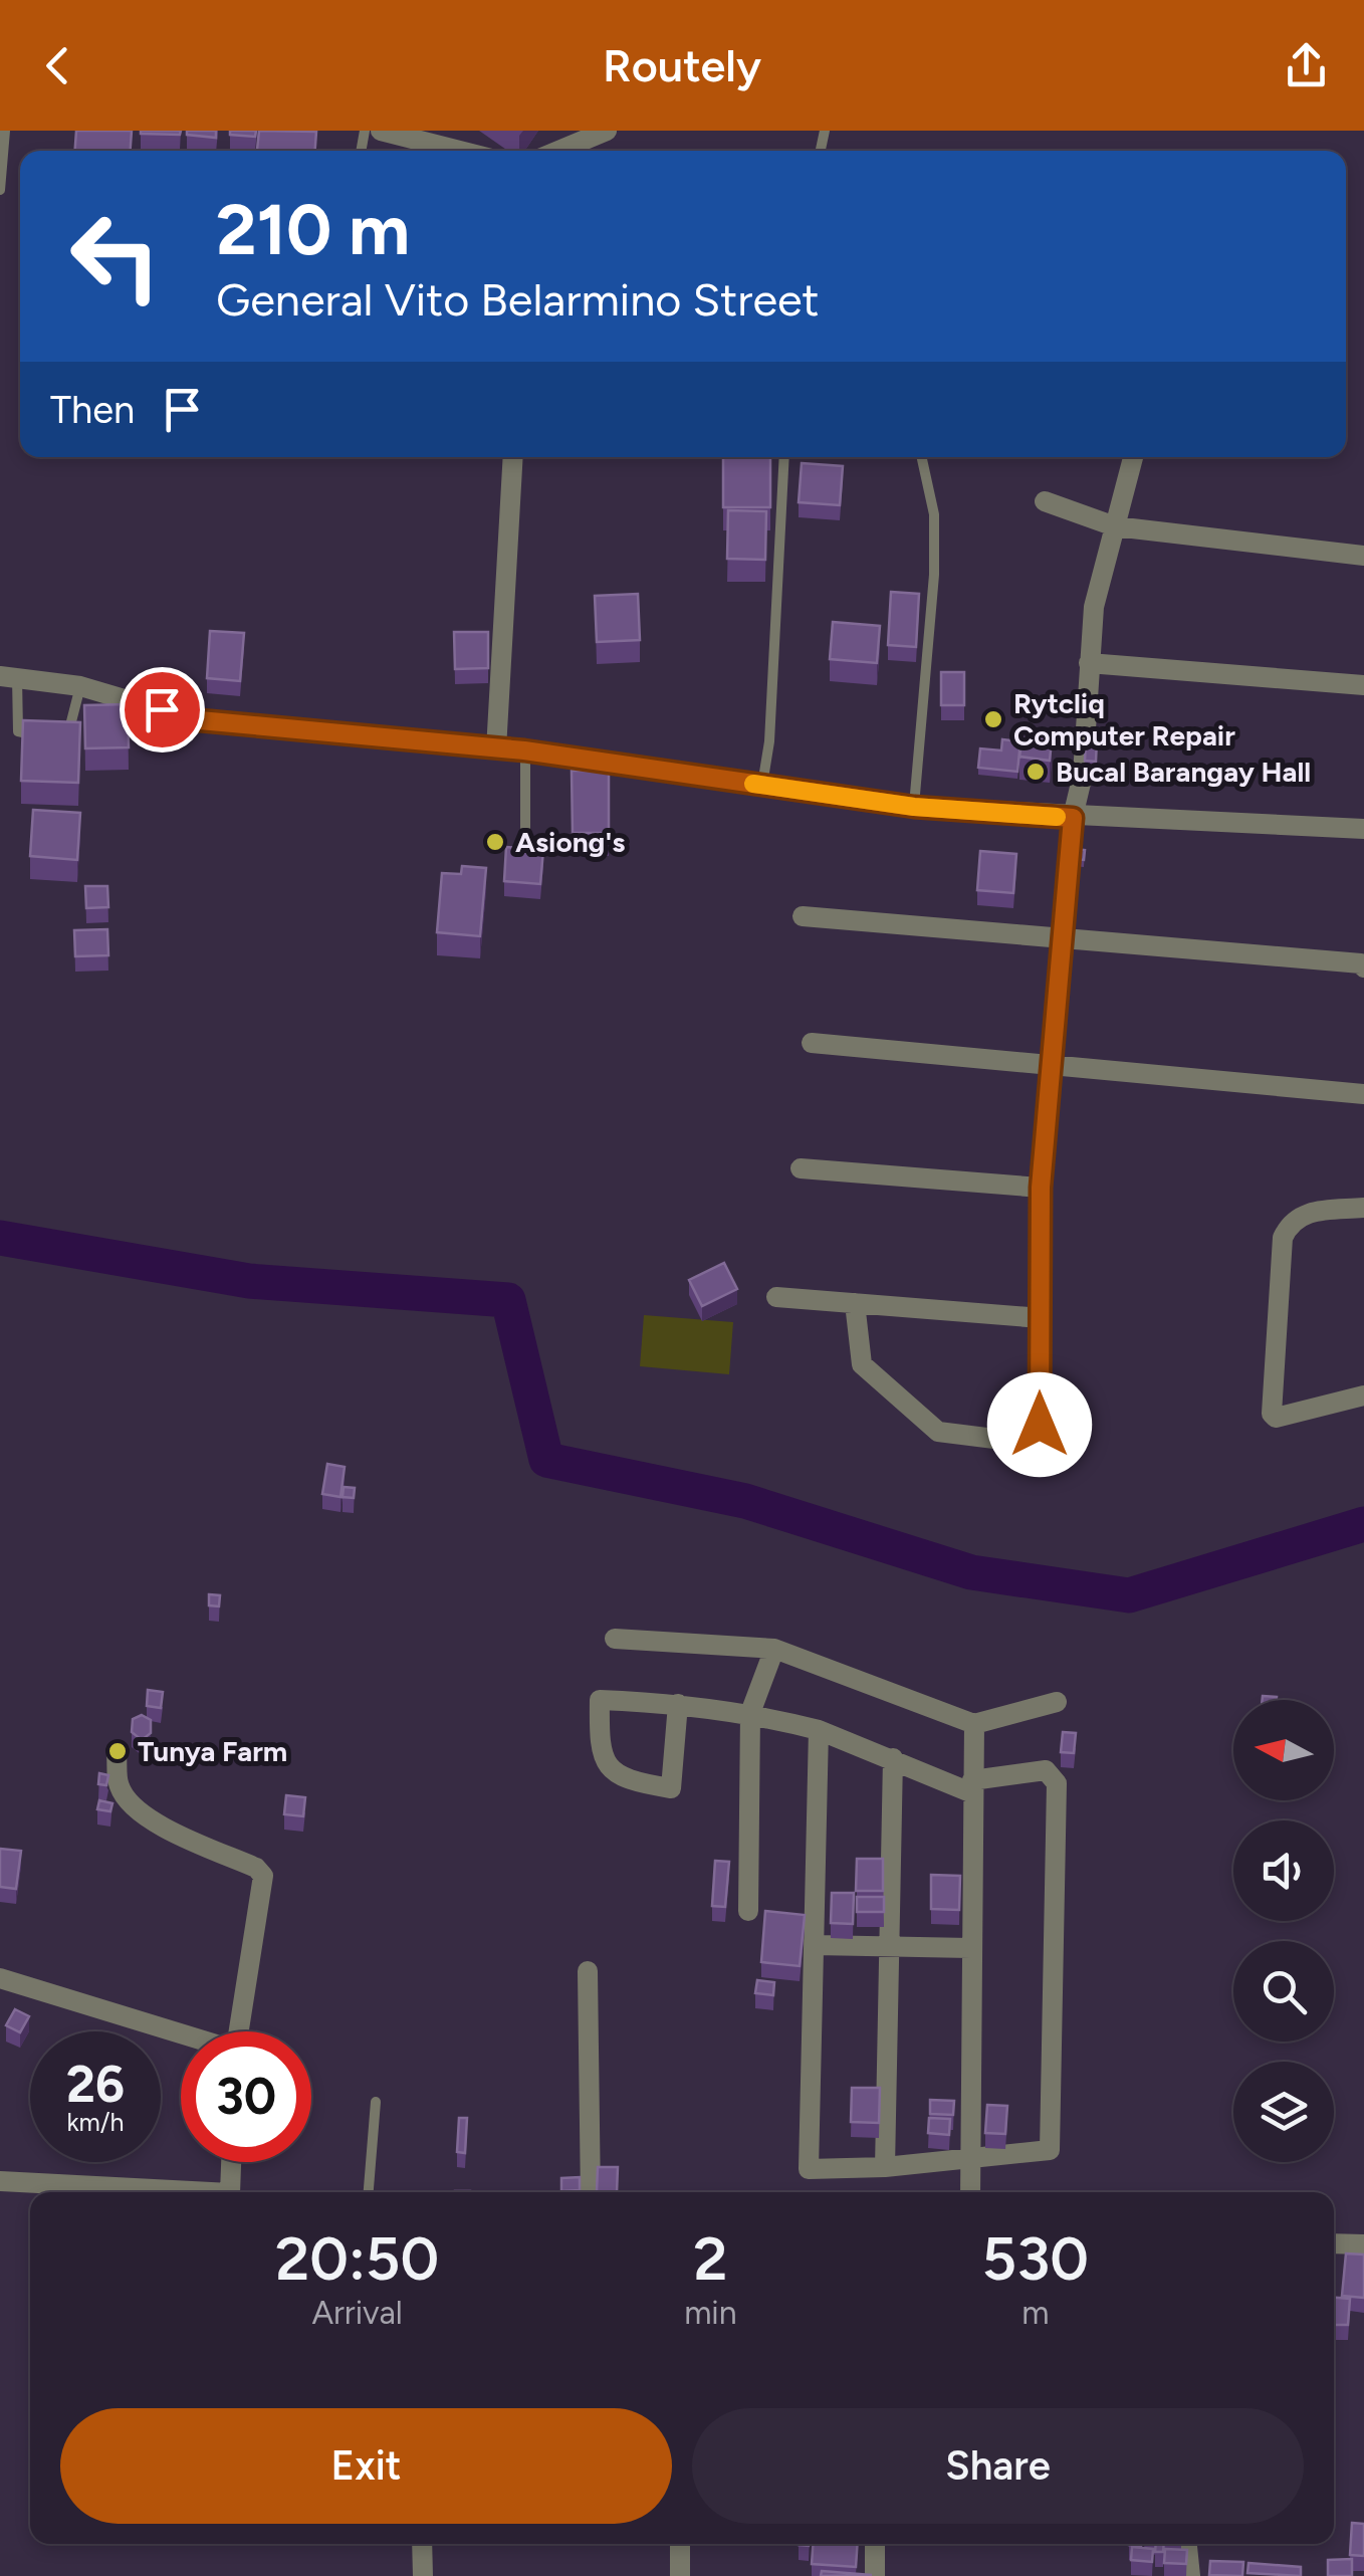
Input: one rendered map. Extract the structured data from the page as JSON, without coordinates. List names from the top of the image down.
{
  "places": [
    "Rytcliq Computer Repair",
    "Bucal Barangay Hall",
    "Asiong's",
    "Tunya Farm"
  ],
  "north": "left",
  "page": {
    "header": "Routely",
    "turn": ["210 m", "General Vito Belarmino Street"],
    "then": "Then",
    "speed": "26 km/h",
    "limit": "30",
    "eta": [
      "20:50",
      "Arrival",
      "2",
      "min",
      "530",
      "m"
    ],
    "buttons": ["Exit", "Share"]
  }
}
